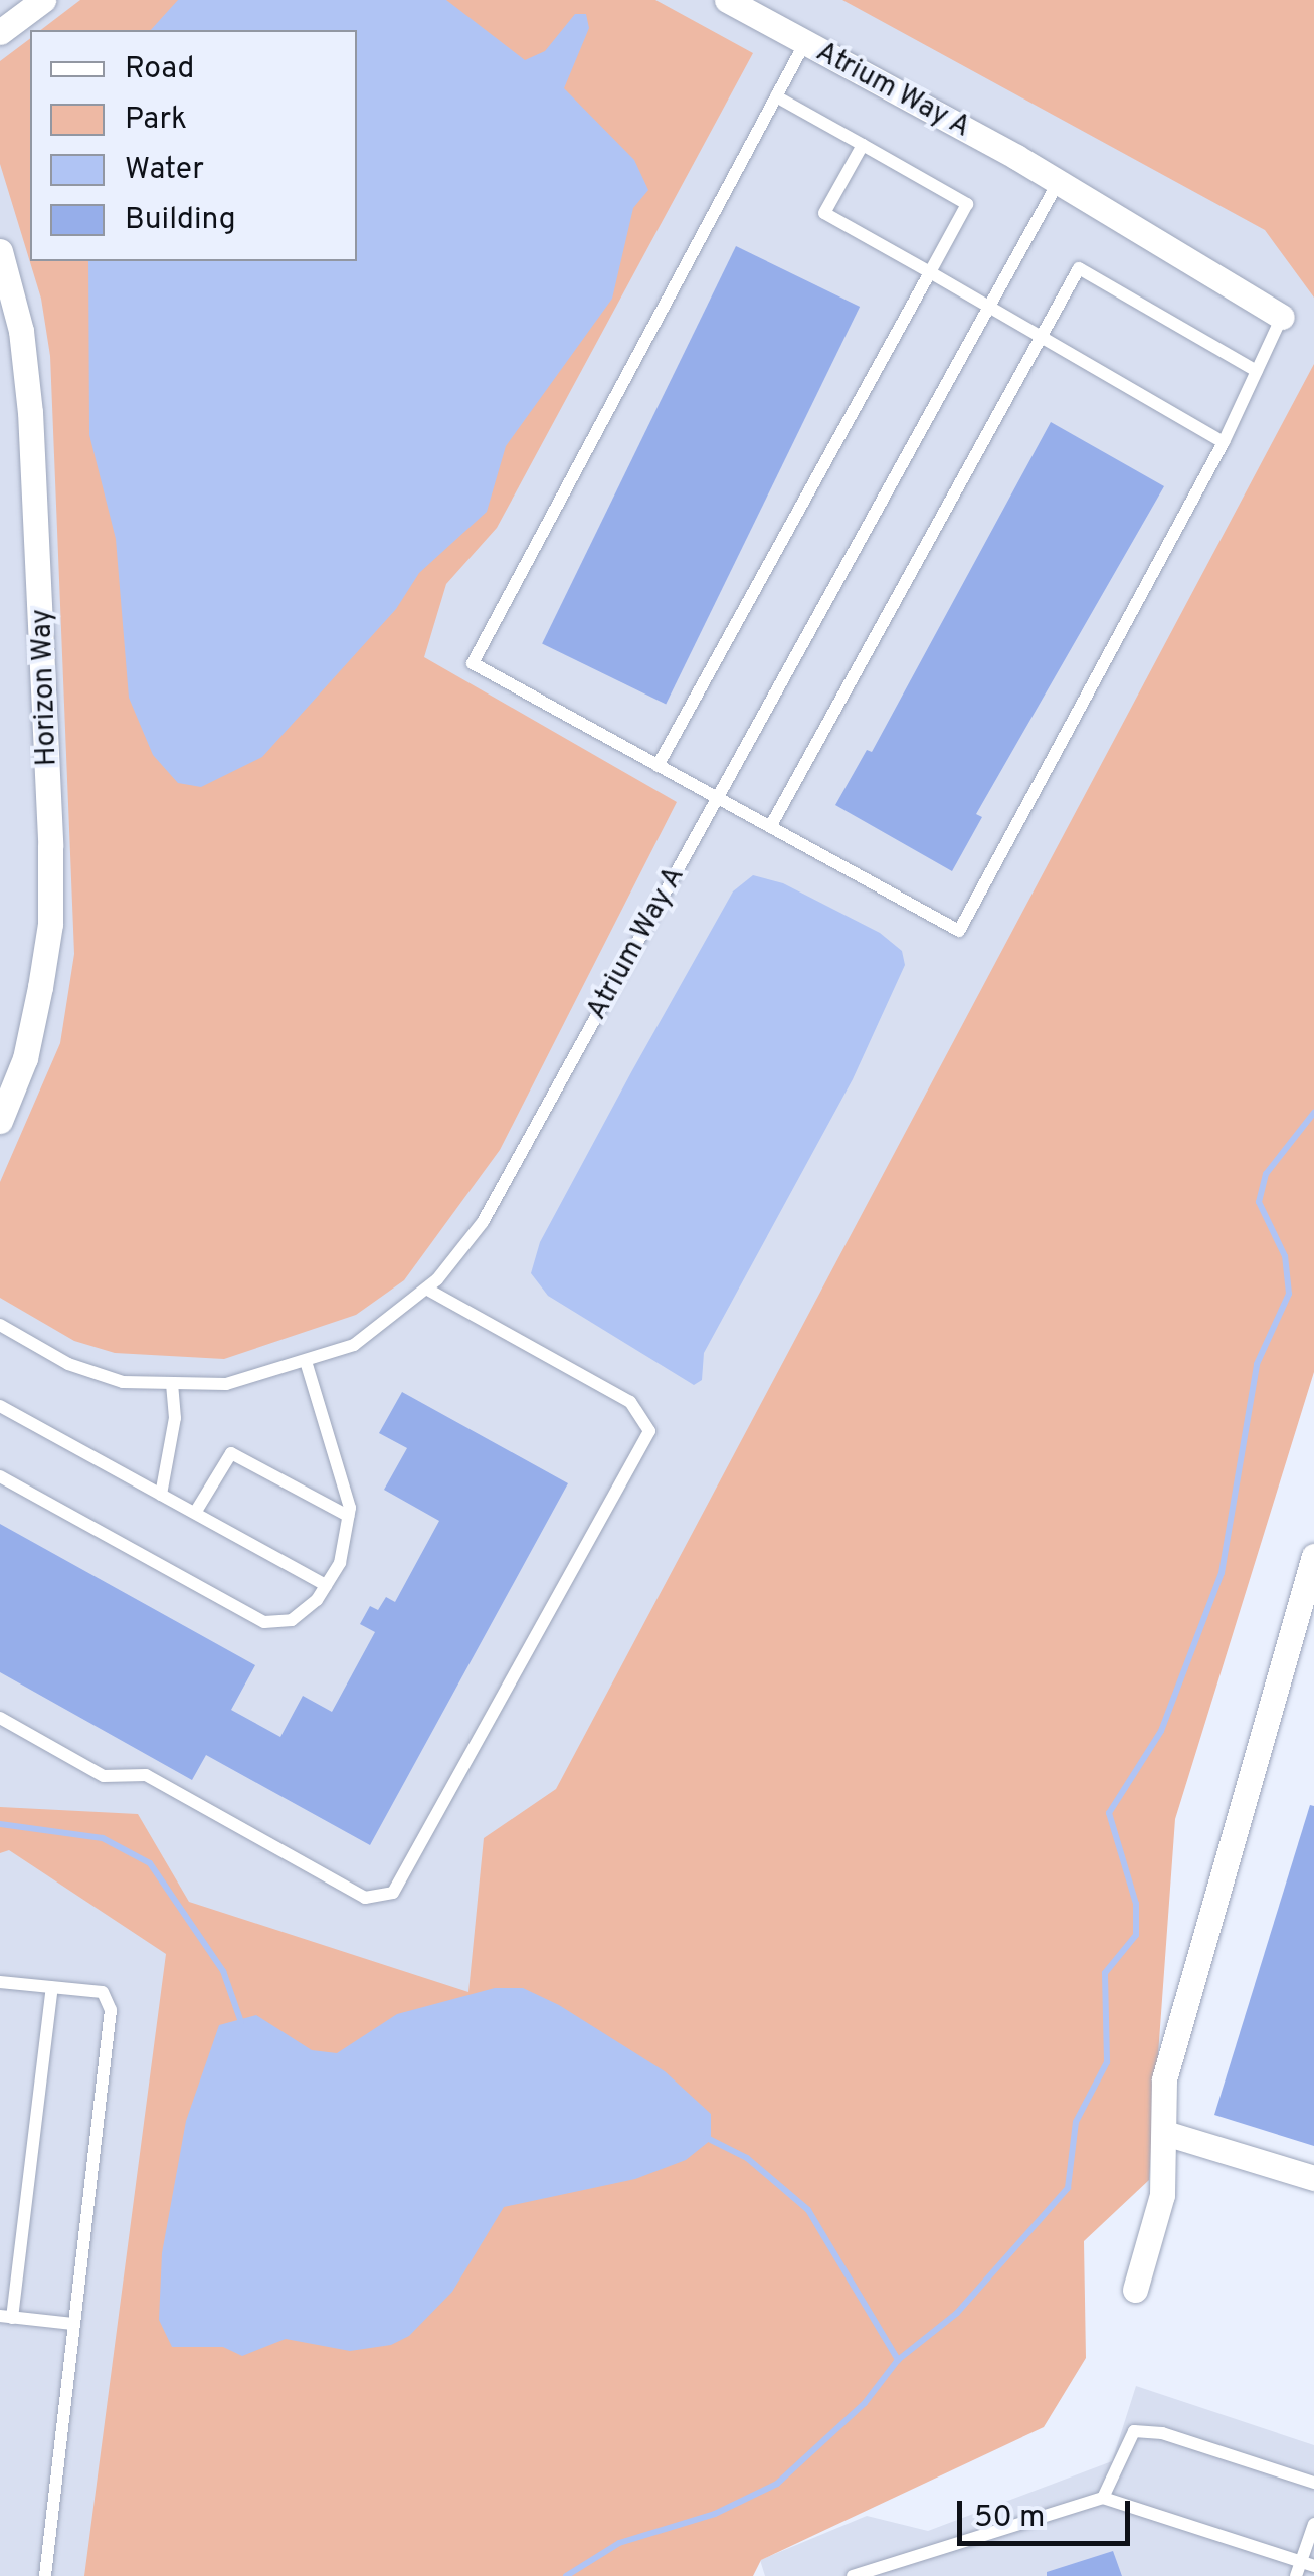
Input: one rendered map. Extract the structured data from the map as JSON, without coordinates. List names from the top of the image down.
{
  "streets": {
    "street": ["Atrium Way A", "Horizon Way"]
  },
  "legend": [
    "Road",
    "Park",
    "Water",
    "Building"
  ],
  "scale_bar": "50 m"
}
